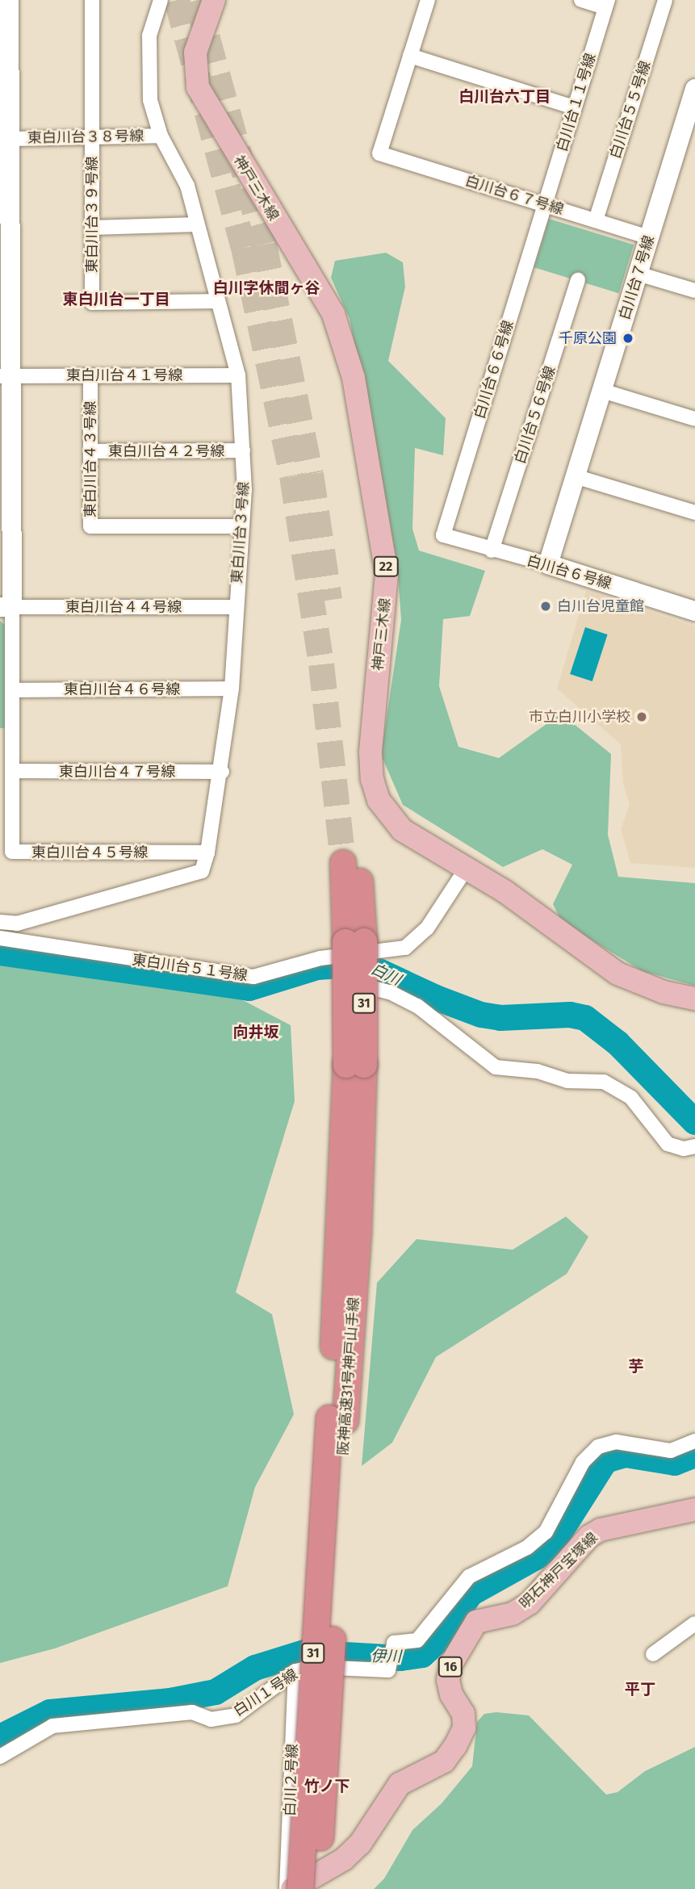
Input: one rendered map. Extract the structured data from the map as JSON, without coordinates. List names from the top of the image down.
{
  "streets": {
    "highway": ["31", "阪神高速31号神戸山手線"],
    "main road": [
      "神戸三木線",
      "22",
      "明石神戸宝塚線",
      "16"
    ],
    "street": [
      "白川台１１号線",
      "白川台５５号線",
      "東白川台３８号線",
      "白川台６７号線",
      "東白川台３９号線",
      "白川台７号線",
      "白川台６６号線",
      "東白川台４１号線",
      "白川台５６号線",
      "東白川台４２号線",
      "東白川台４３号線",
      "東白川台３号線",
      "白川台６号線",
      "東白川台４４号線",
      "東白川台４６号線",
      "東白川台４７号線",
      "東白川台４５号線",
      "東白川台５１号線",
      "白川１号線",
      "白川２号線"
    ]
  },
  "crossings": [
    ["白川台１１号線", "白川台６７号線"],
    ["白川台１１号線", "白川台６６号線"],
    ["白川台５５号線", "白川台６７号線"],
    ["東白川台３８号線", "東白川台３９号線"],
    ["東白川台３８号線", "東白川台３号線"],
    ["神戸三木線", "東白川台５１号線"],
    ["白川台６７号線", "白川台７号線"],
    ["白川台６７号線", "白川台６６号線"],
    ["東白川台３９号線", "東白川台３号線"],
    ["白川台７号線", "白川台６号線"],
    ["白川台６６号線", "白川台６号線"],
    ["東白川台４１号線", "東白川台４３号線"],
    ["東白川台４１号線", "東白川台３号線"],
    ["白川台５６号線", "白川台６号線"],
    ["東白川台４２号線", "東白川台４３号線"],
    ["東白川台４２号線", "東白川台３号線"],
    ["東白川台４３号線", "東白川台３号線"],
    ["東白川台３号線", "東白川台４４号線"],
    ["東白川台３号線", "東白川台４６号線"],
    ["東白川台３号線", "東白川台４７号線"],
    ["東白川台３号線", "東白川台４５号線"],
    ["東白川台４４号線", "東白川台４５号線"],
    ["東白川台４６号線", "東白川台４５号線"],
    ["東白川台４７号線", "東白川台４５号線"],
    ["東白川台５１号線", "阪神高速31号神戸山手線"],
    ["白川１号線", "白川２号線"]
  ],
  "districts": [
    "白川台六丁目",
    "白川字休間ヶ谷",
    "東白川台一丁目",
    "向井坂",
    "芋",
    "平丁",
    "竹ノ下"
  ],
  "water": ["白川", "伊川"],
  "places": ["千原公園", "白川台児童館", "市立白川小学校"]
}
